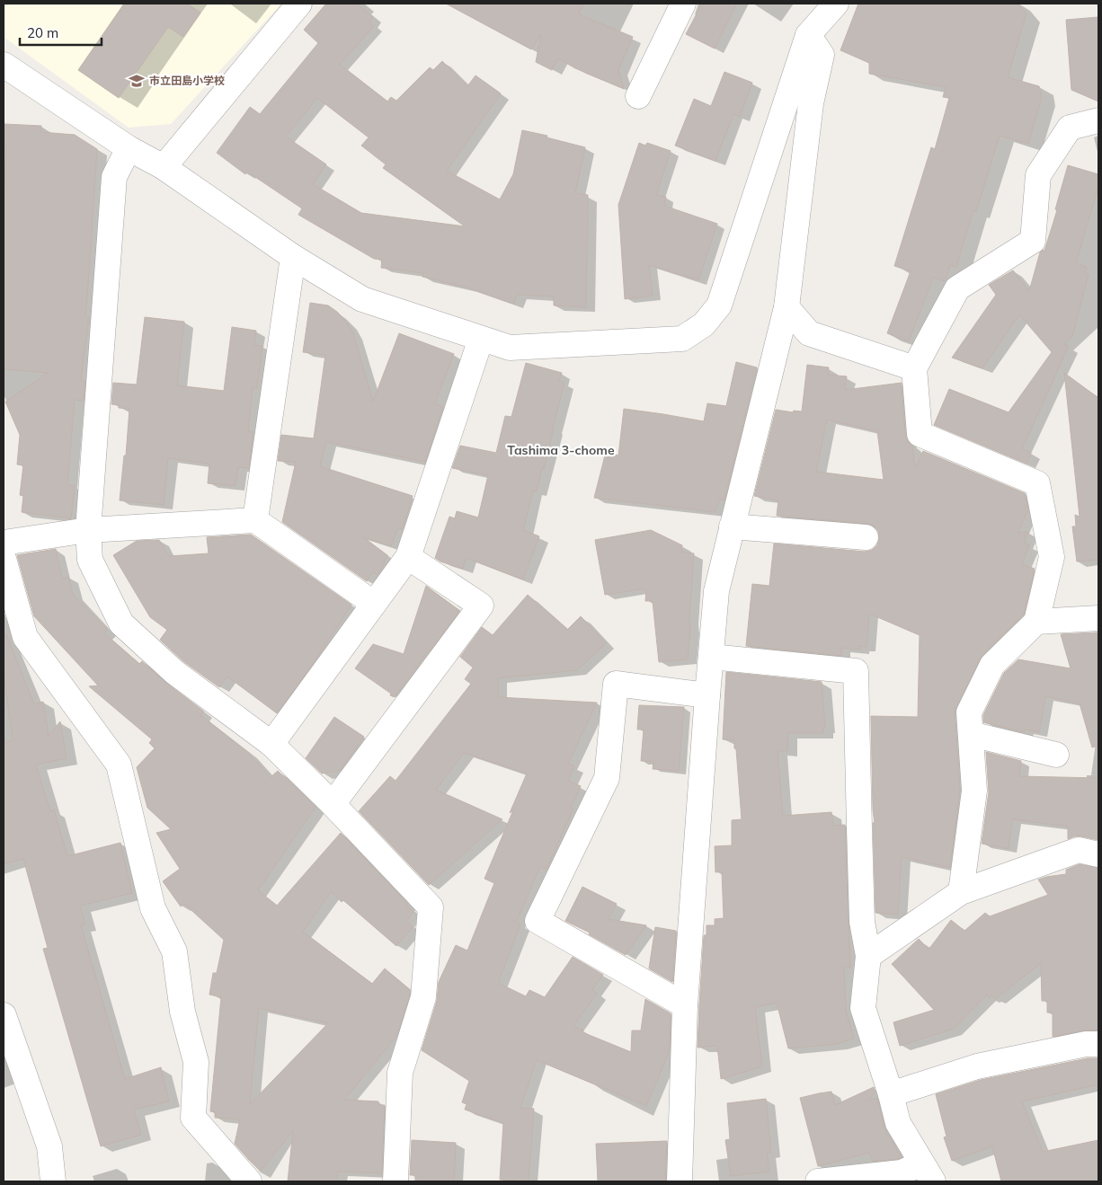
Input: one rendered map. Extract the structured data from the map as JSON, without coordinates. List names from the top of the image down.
{
  "districts": ["Tashima 3-chome"],
  "places": {
    "school or university": ["市立田島小学校"]
  },
  "scale_bar": "20 m"
}
